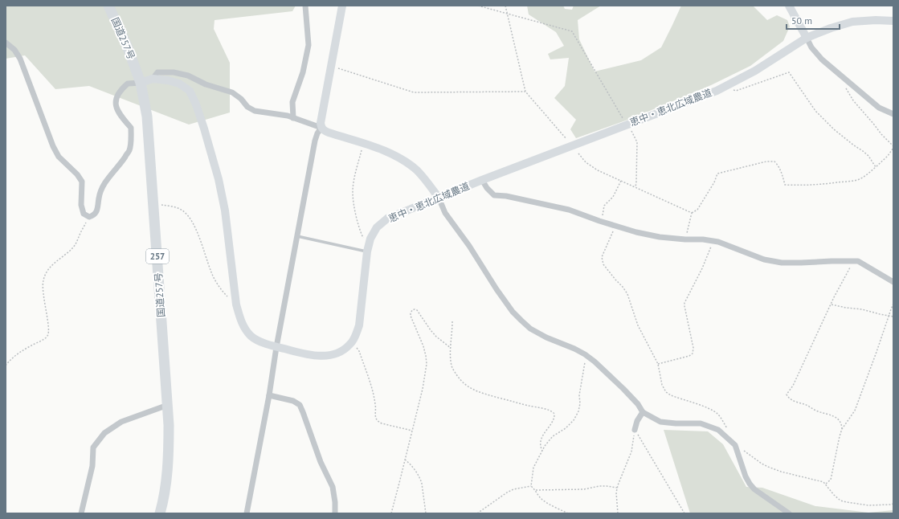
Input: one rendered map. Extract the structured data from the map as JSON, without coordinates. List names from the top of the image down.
{
  "streets": {
    "highway": ["国道257号", "257"],
    "street": ["恵中・恵北広域農道"]
  },
  "scale_bar": "50 m"
}
